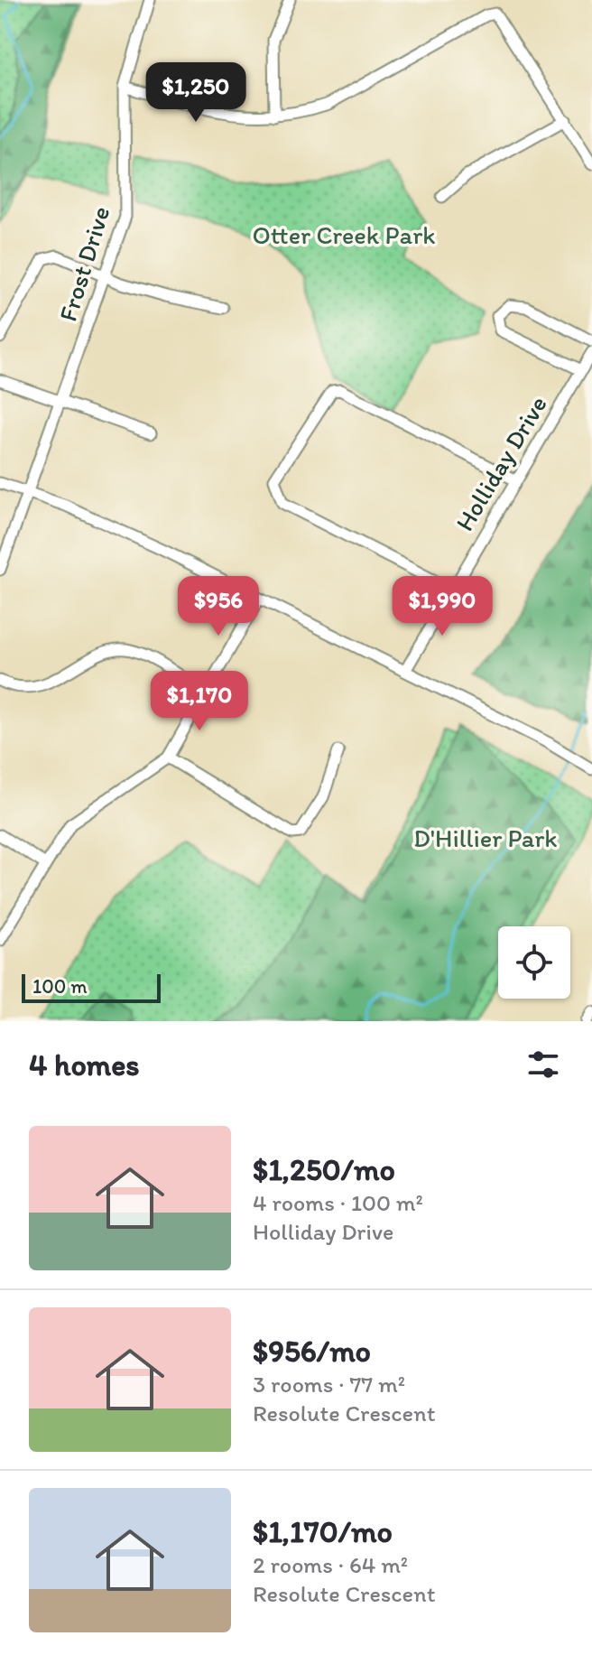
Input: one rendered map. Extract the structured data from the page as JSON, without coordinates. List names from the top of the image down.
{
  "streets": {
    "street": ["Frost Drive", "Holliday Drive"]
  },
  "parks": ["Otter Creek Park", "D'Hillier Park"],
  "scale_bar": "100 m",
  "page": {
    "price": [
      "$1,250",
      "$956",
      "$1,990",
      "$1,170"
    ],
    "scale": "100 m",
    "heading": "4 homes",
    "list": [
      {
        "name": "$1,250/mo",
        "note": "4 rooms · 100 m² · Holliday Drive"
      },
      {
        "name": "$956/mo",
        "note": "3 rooms · 77 m² · Resolute Crescent"
      },
      {
        "name": "$1,170/mo",
        "note": "2 rooms · 64 m² · Resolute Crescent"
      }
    ]
  }
}
